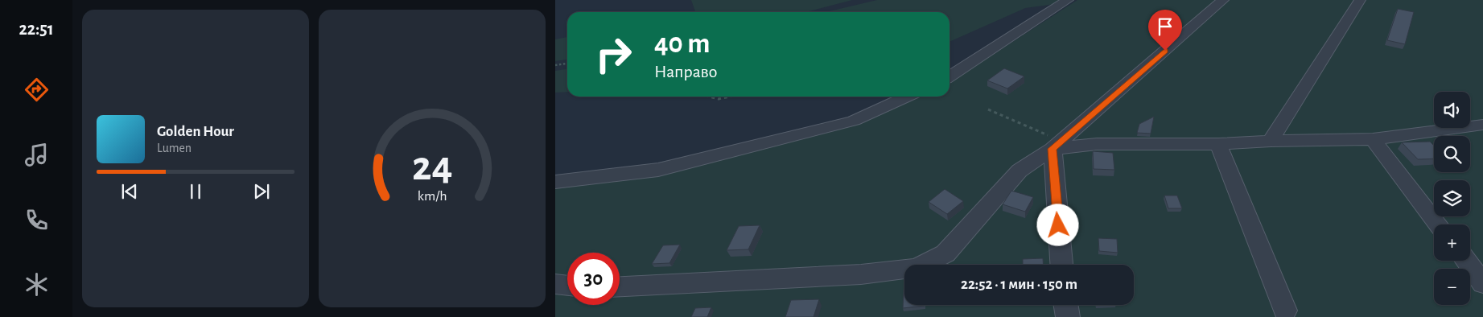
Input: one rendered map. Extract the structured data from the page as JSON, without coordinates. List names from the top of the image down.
{
  "page": {
    "tabs": "22:51",
    "turn": ["40 m", "Направо"],
    "map_buttons": ["+", "−"],
    "song": ["Golden Hour", "Lumen"],
    "limit": "30",
    "trip": "22:52 · 1 мин · 150 m",
    "gauge": ["24", "km/h"]
  }
}
